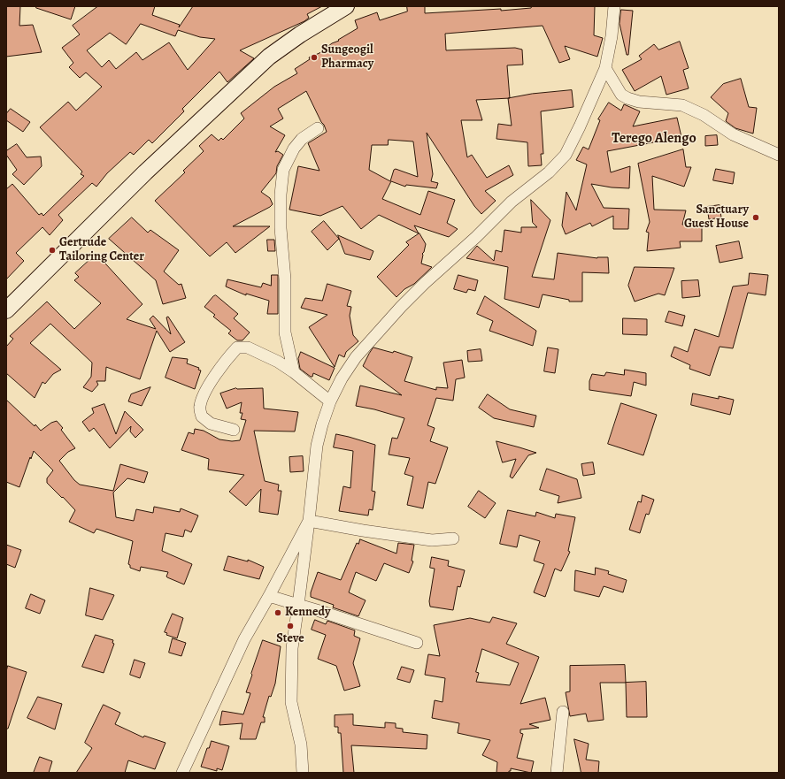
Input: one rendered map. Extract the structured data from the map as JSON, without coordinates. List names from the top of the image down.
{
  "districts": ["Terego Alengo"],
  "places": [
    "Sungeogil Pharmacy",
    "Sanctuary Guest House",
    "Gertrude Tailoring Center",
    "Kennedy",
    "Steve"
  ]
}
